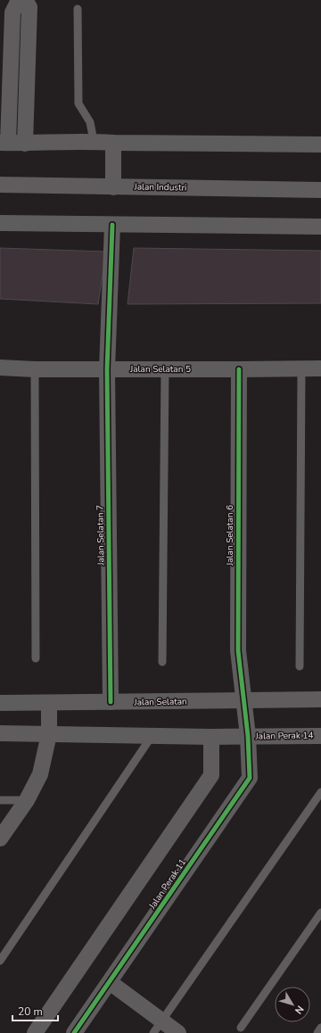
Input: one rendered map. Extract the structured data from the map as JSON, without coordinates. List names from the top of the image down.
{
  "streets": {
    "street": [
      "Jalan Industri",
      "Jalan Selatan 5",
      "Jalan Selatan 7",
      "Jalan Selatan 6",
      "Jalan Selatan",
      "Jalan Perak 14",
      "Jalan Perak 11"
    ]
  },
  "crossings": [
    ["Jalan Selatan 5", "Jalan Selatan 7"],
    ["Jalan Selatan 5", "Jalan Selatan 6"],
    ["Jalan Selatan 7", "Jalan Selatan"],
    ["Jalan Selatan 6", "Jalan Selatan"],
    ["Jalan Selatan 6", "Jalan Perak 14"],
    ["Jalan Selatan 6", "Jalan Perak 11"],
    ["Jalan Perak 14", "Jalan Perak 11"]
  ],
  "scale_bar": "20 m",
  "north": "bottom right"
}
